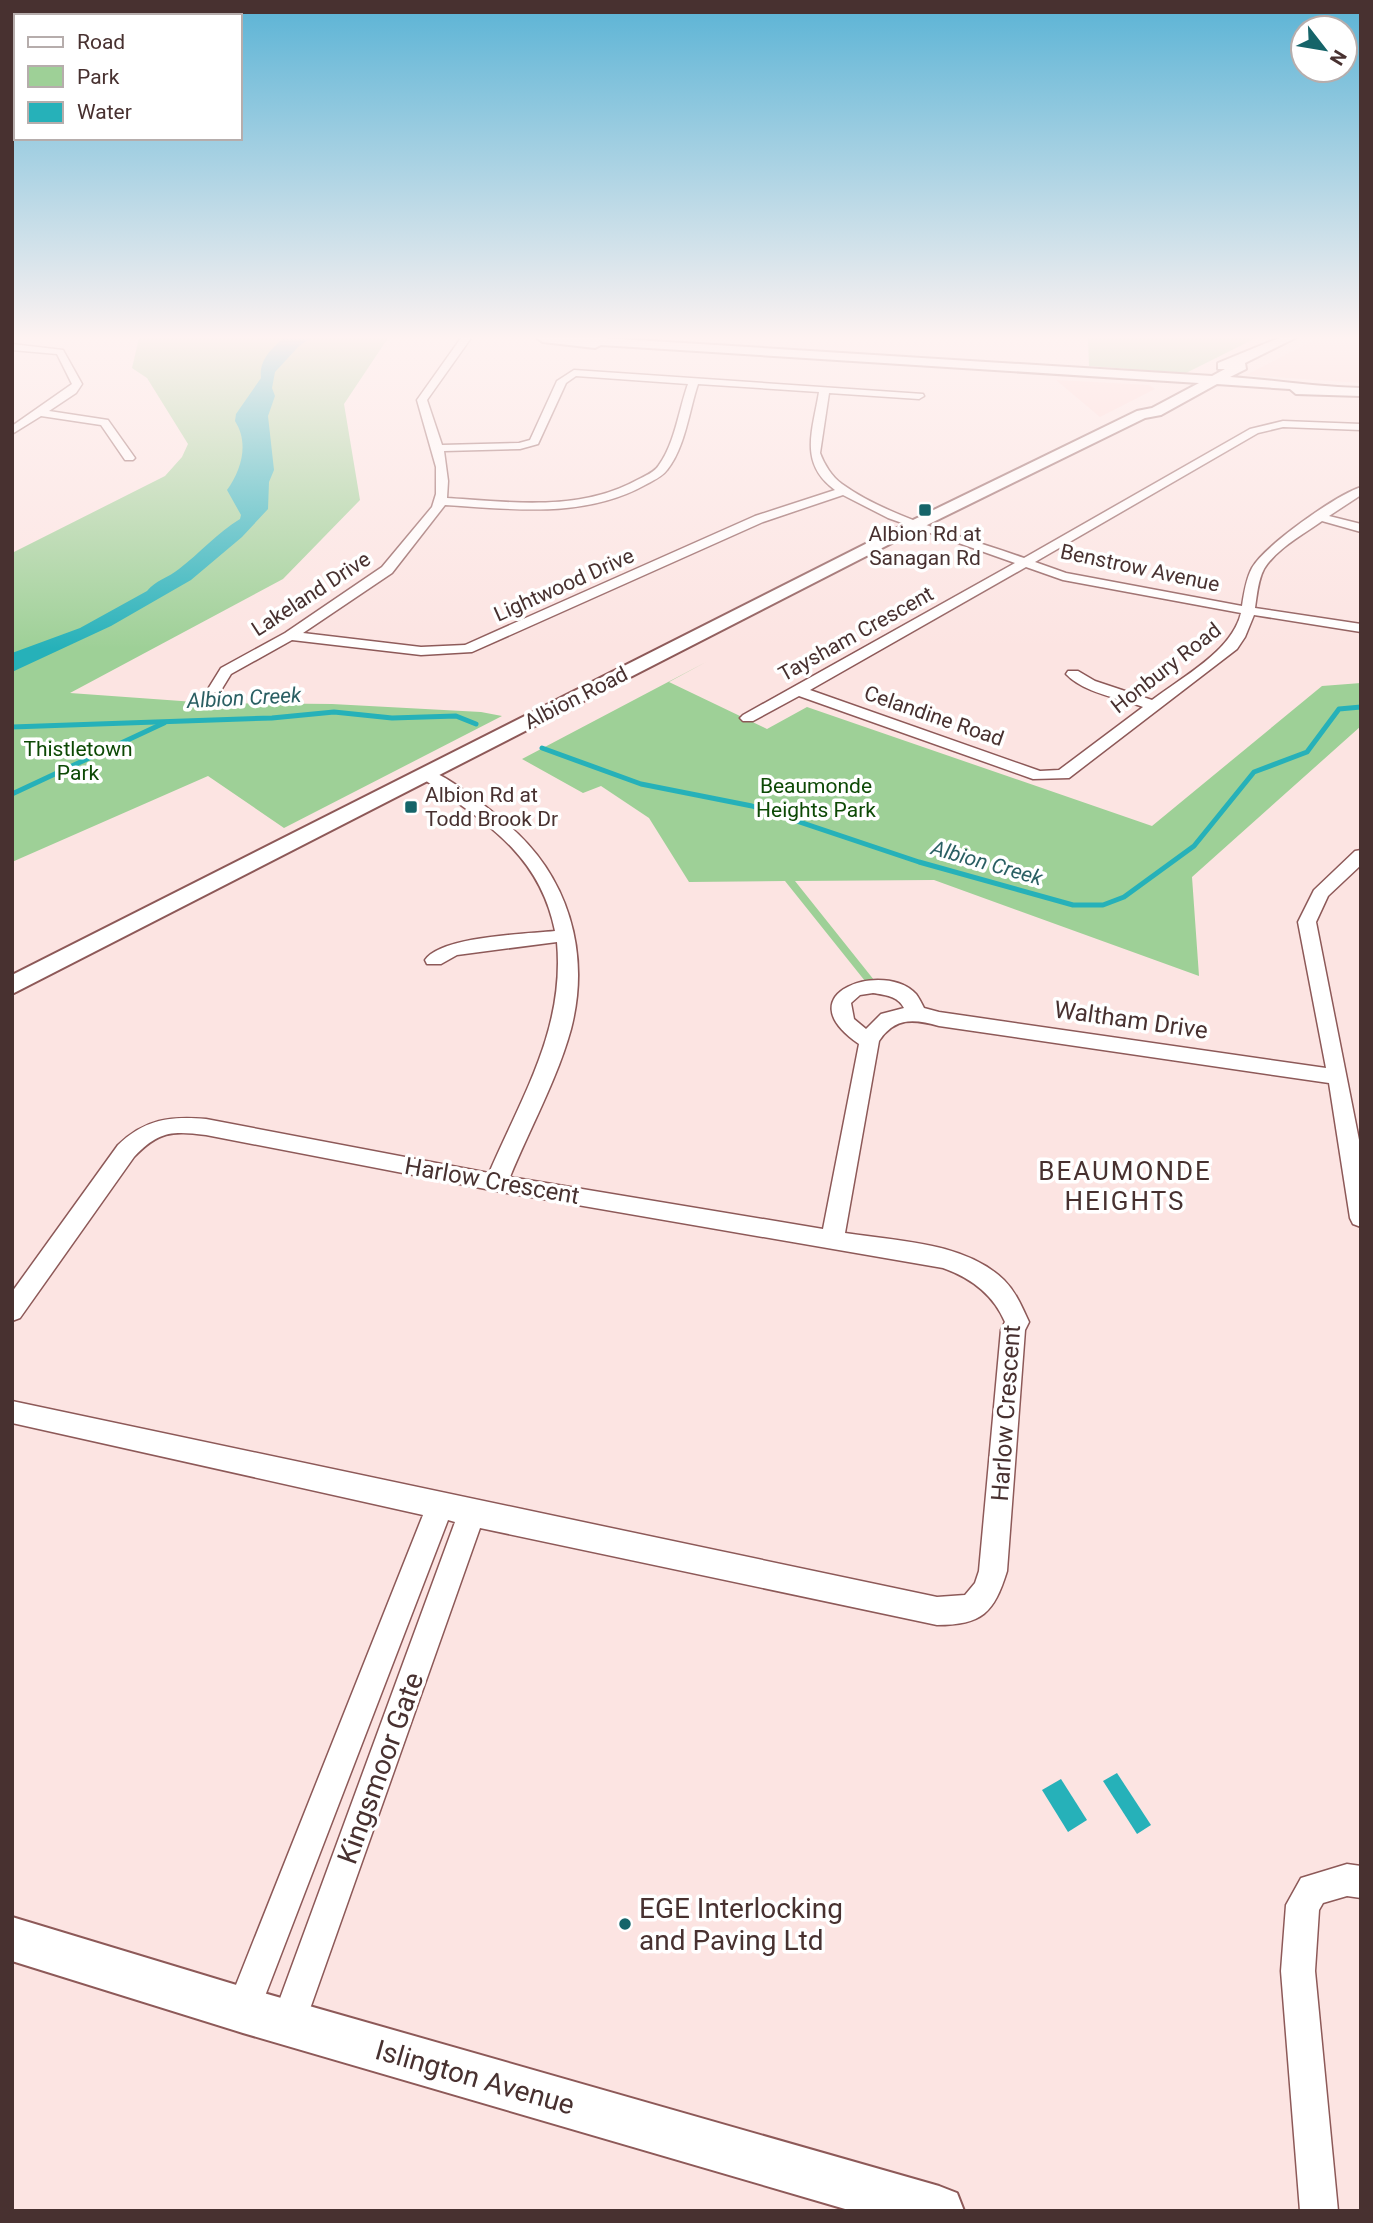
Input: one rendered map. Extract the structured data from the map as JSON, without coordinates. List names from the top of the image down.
{
  "streets": {
    "main road": ["Albion Road", "Islington Avenue"],
    "street": [
      "Benstrow Avenue",
      "Lightwood Drive",
      "Lakeland Drive",
      "Taysham Crescent",
      "Honbury Road",
      "Celandine Road",
      "Waltham Drive",
      "Harlow Crescent",
      "Kingsmoor Gate"
    ]
  },
  "crossings": [
    ["Benstrow Avenue", "Lightwood Drive"],
    ["Benstrow Avenue", "Taysham Crescent"],
    ["Benstrow Avenue", "Honbury Road"],
    ["Benstrow Avenue", "Albion Road"],
    ["Lightwood Drive", "Lakeland Drive"],
    ["Taysham Crescent", "Celandine Road"],
    ["Honbury Road", "Celandine Road"],
    ["Harlow Crescent", "Kingsmoor Gate"],
    ["Kingsmoor Gate", "Islington Avenue"]
  ],
  "districts": ["BEAUMONDE HEIGHTS"],
  "water": ["Albion Creek"],
  "parks": ["Thistletown Park", "Beaumonde Heights Park"],
  "places": {
    "transit": ["Albion Rd at Sanagan Rd", "Albion Rd at Todd Brook Dr"],
    "other": ["EGE Interlocking and Paving Ltd"]
  },
  "legend": ["Road", "Park", "Water"],
  "north": "bottom right"
}
